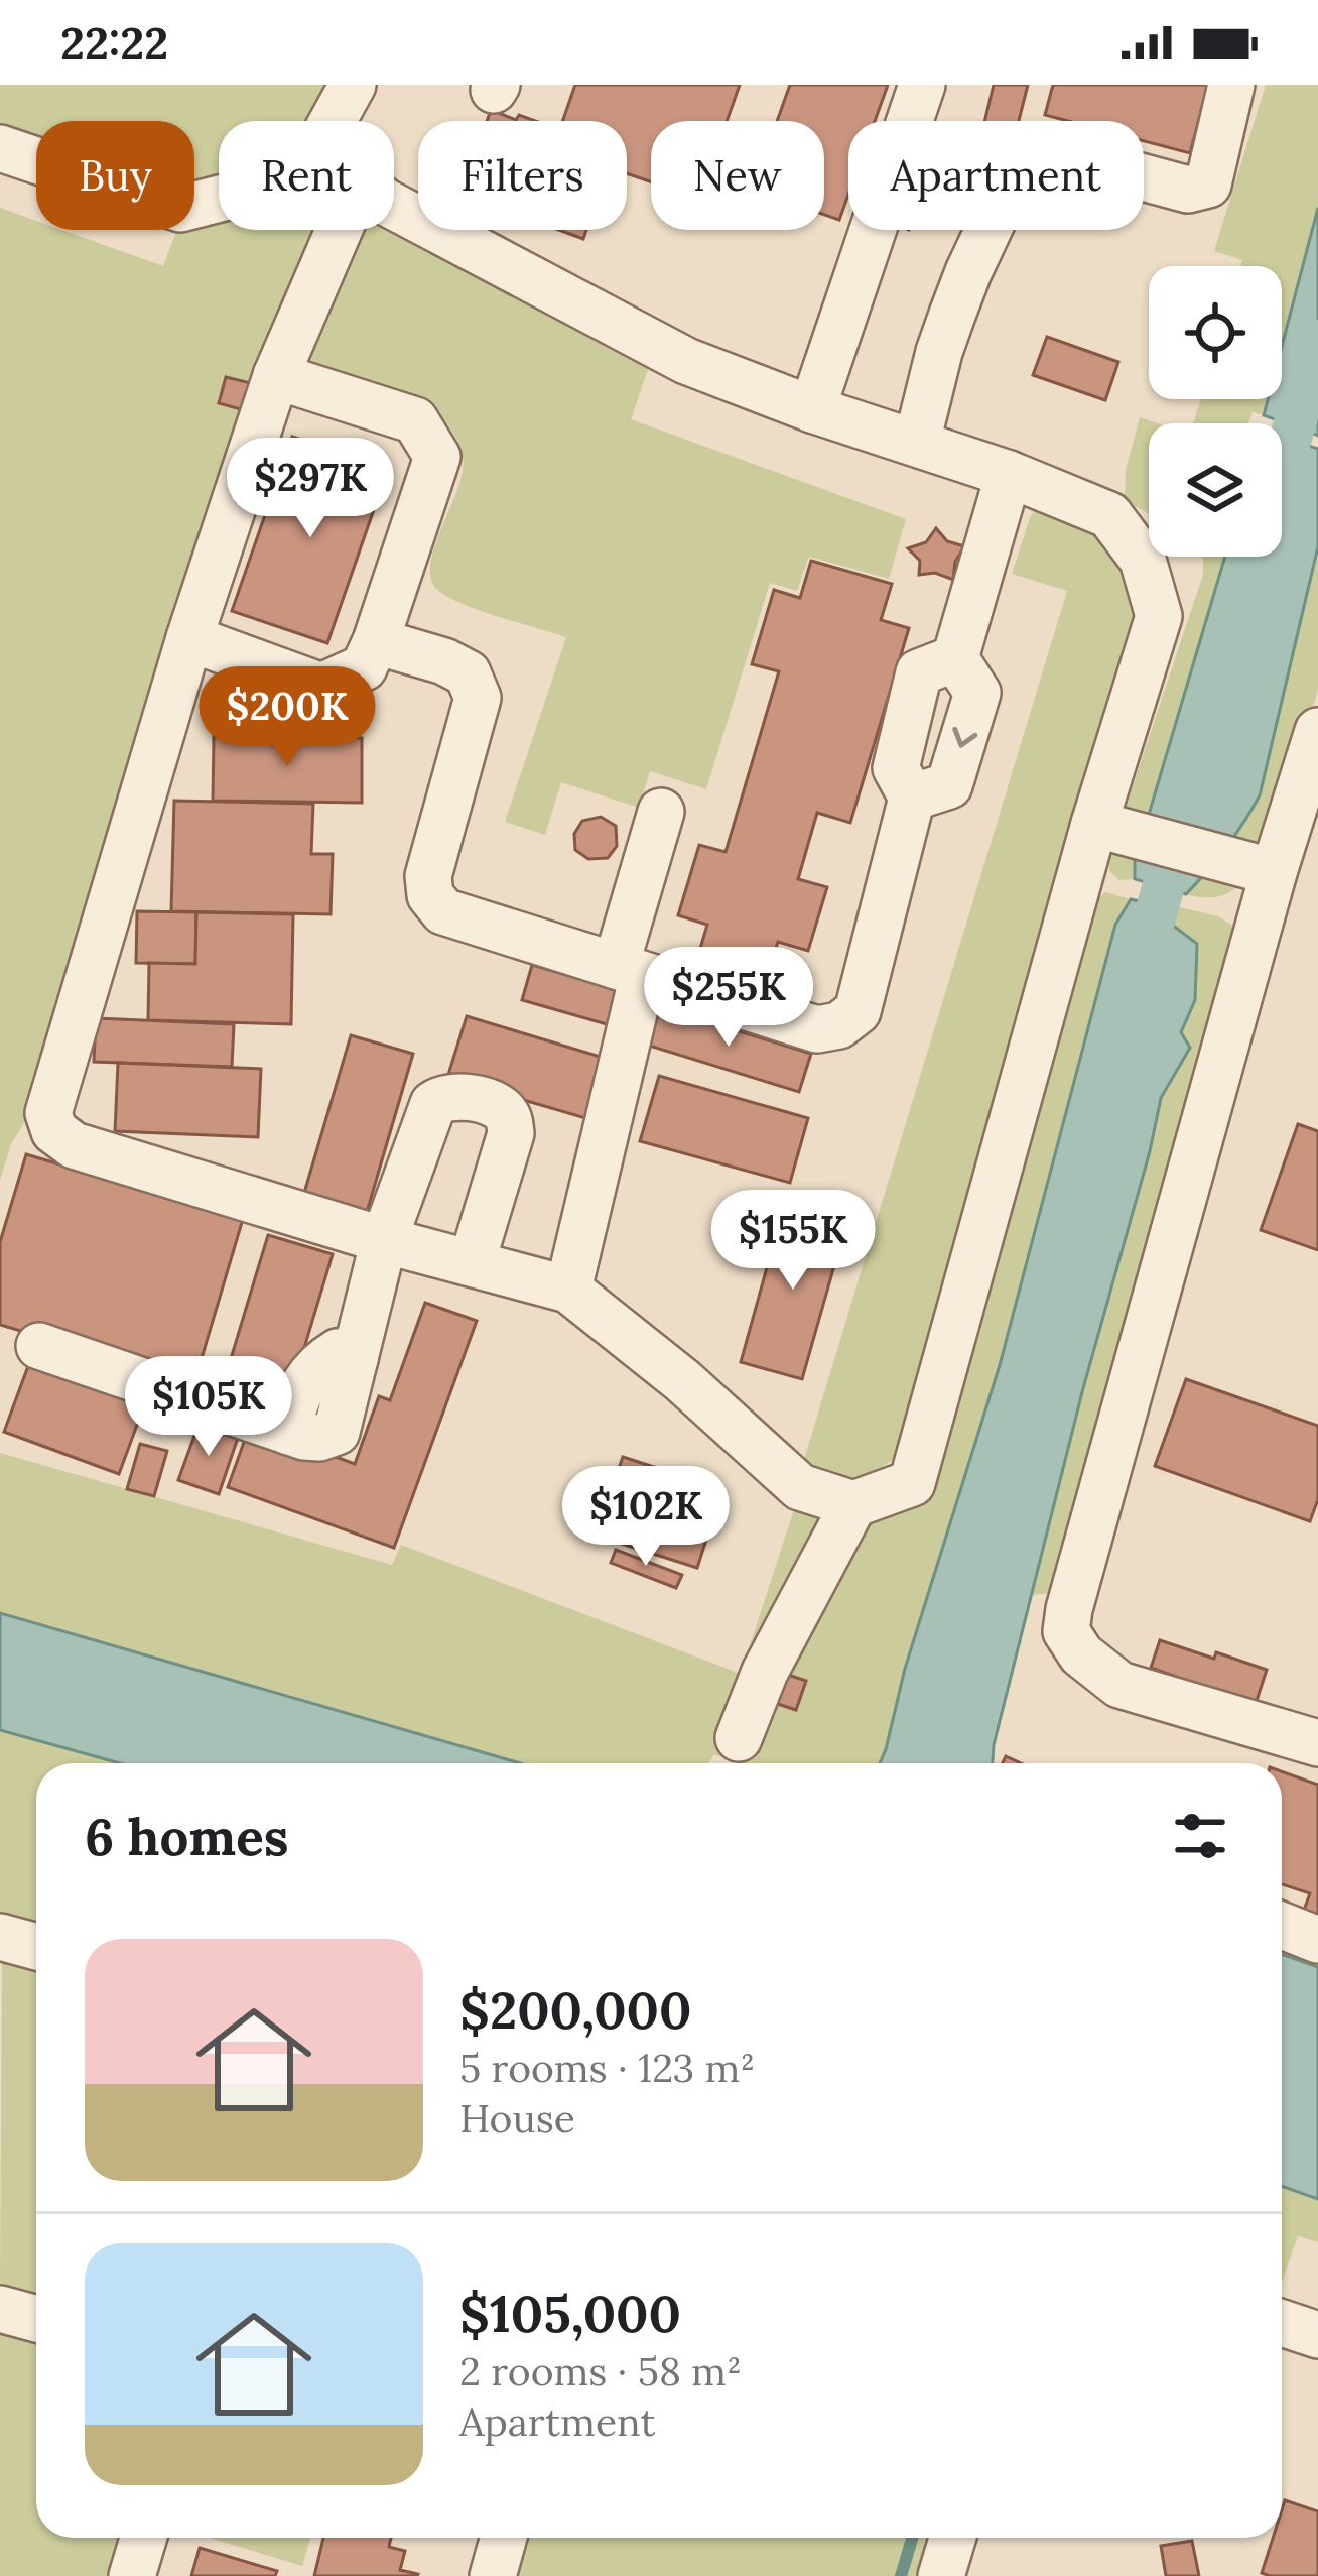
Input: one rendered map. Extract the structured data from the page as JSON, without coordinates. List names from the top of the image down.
{
  "page": {
    "status": "22:22",
    "chip": [
      "Buy",
      "Rent",
      "Filters",
      "New",
      "Apartment"
    ],
    "price": [
      "$297K",
      "$200K",
      "$255K",
      "$155K",
      "$105K",
      "$102K"
    ],
    "heading": "6 homes",
    "list": [
      {
        "name": "$200,000",
        "note": "5 rooms · 123 m² · House"
      },
      {
        "name": "$105,000",
        "note": "2 rooms · 58 m² · Apartment"
      }
    ]
  }
}
